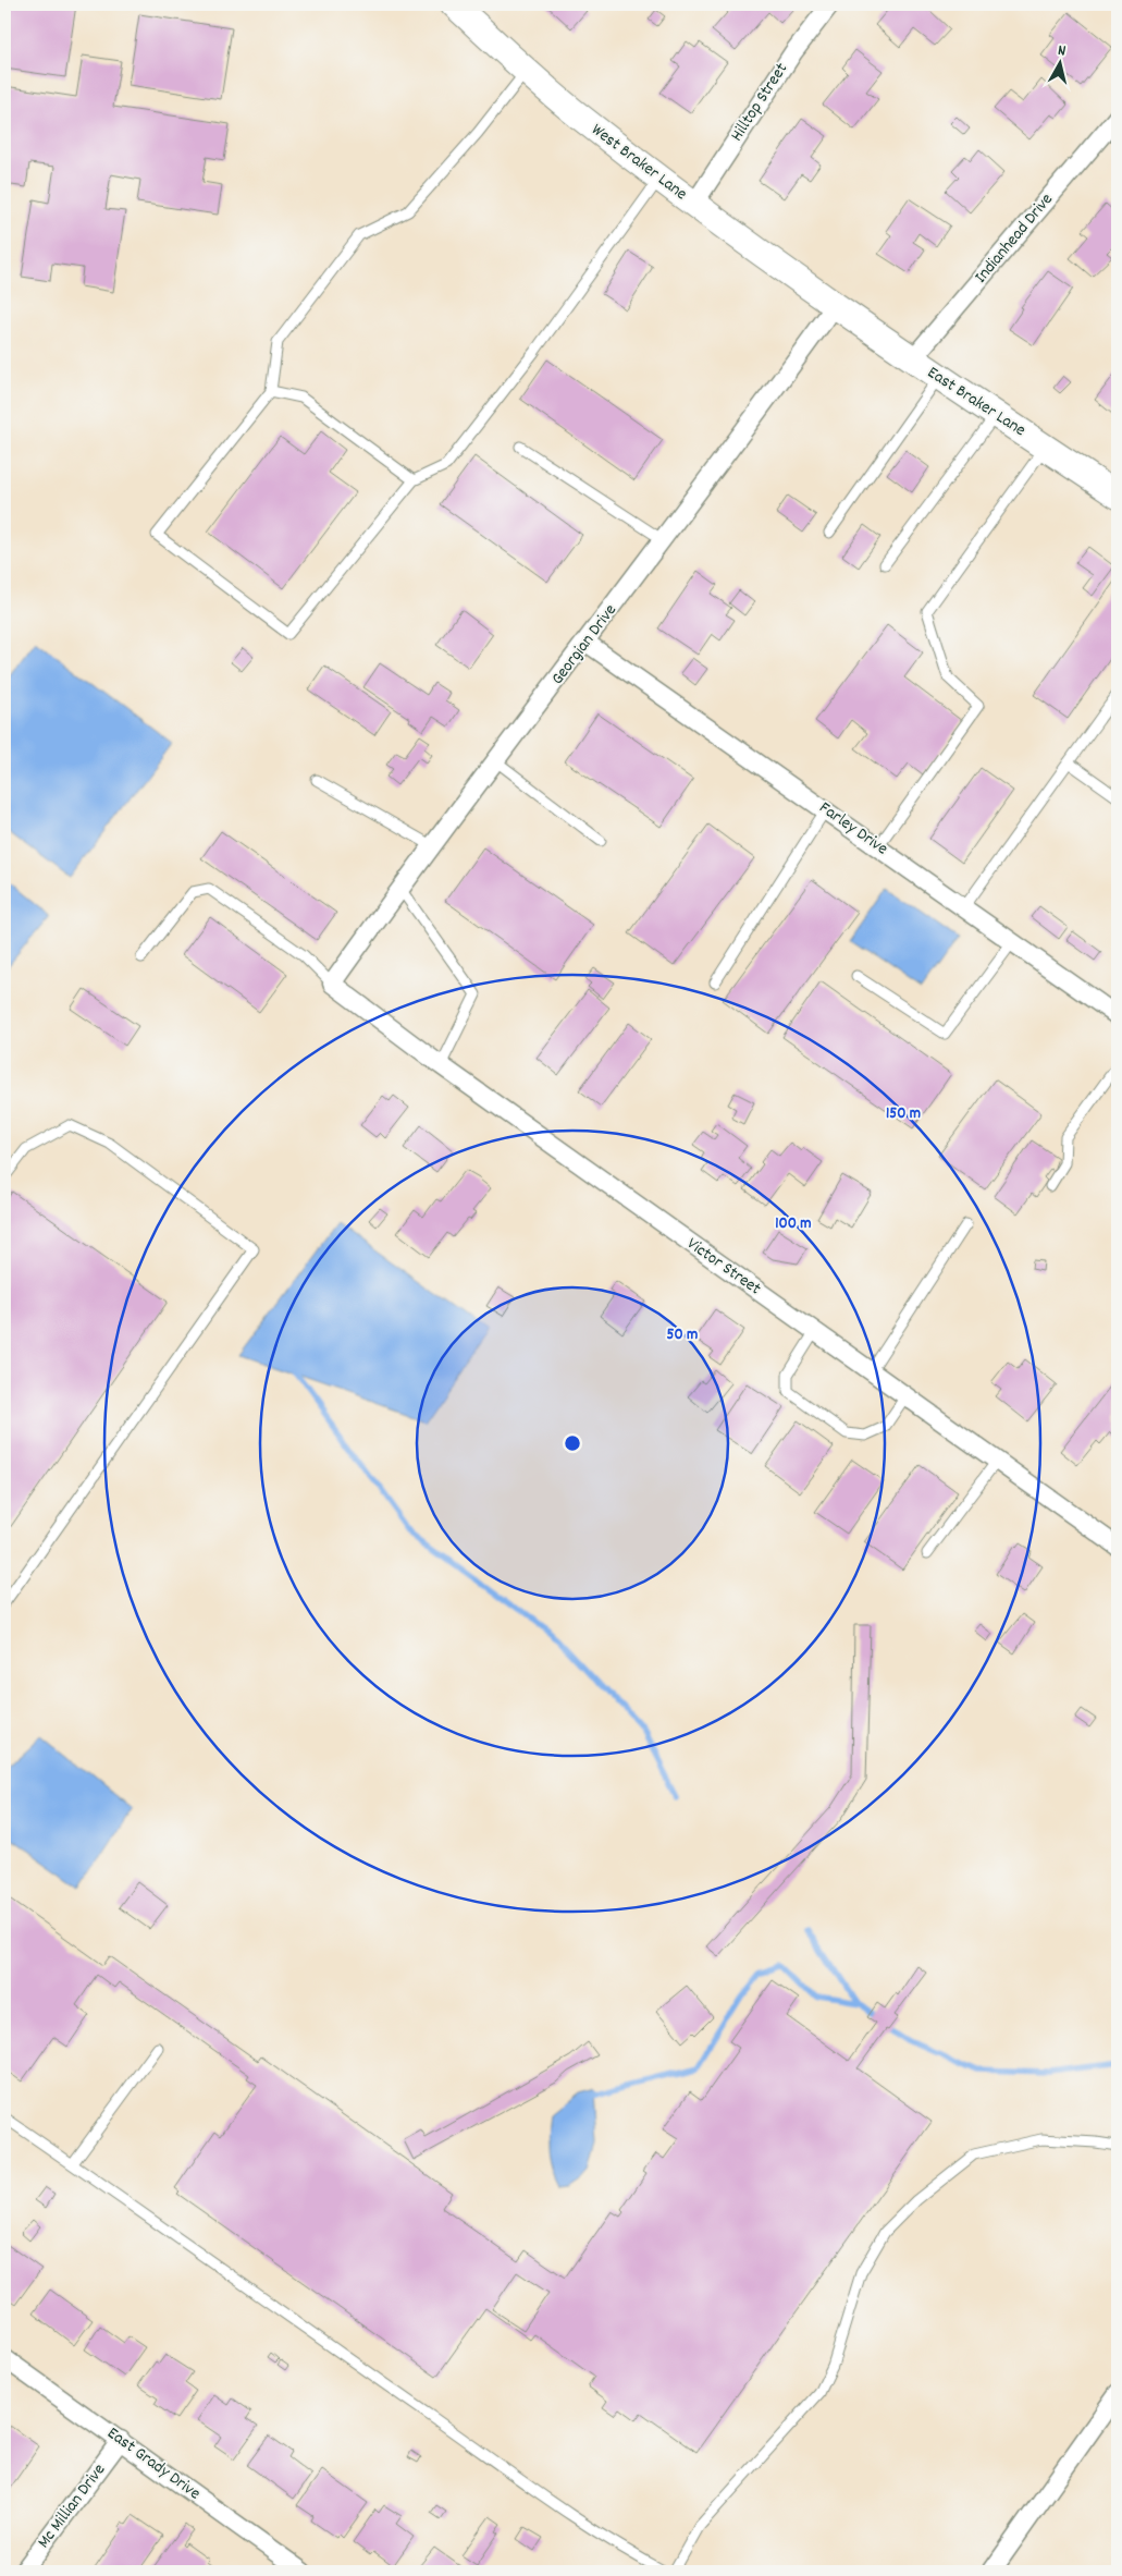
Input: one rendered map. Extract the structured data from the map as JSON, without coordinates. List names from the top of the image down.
{
  "streets": {
    "main road": ["West Braker Lane", "East Braker Lane"],
    "street": [
      "Hilltop Street",
      "Indianhead Drive",
      "Georgian Drive",
      "Farley Drive",
      "Victor Street",
      "East Grady Drive",
      "Mc Millian Drive"
    ]
  },
  "crossings": [
    ["Hilltop Street", "West Braker Lane"],
    ["West Braker Lane", "East Braker Lane"],
    ["West Braker Lane", "Georgian Drive"],
    ["Indianhead Drive", "East Braker Lane"],
    ["East Braker Lane", "Georgian Drive"],
    ["Georgian Drive", "Farley Drive"],
    ["Georgian Drive", "Victor Street"],
    ["East Grady Drive", "Mc Millian Drive"]
  ],
  "north": "top",
  "rings": ["150 m", "100 m", "50 m"]
}
